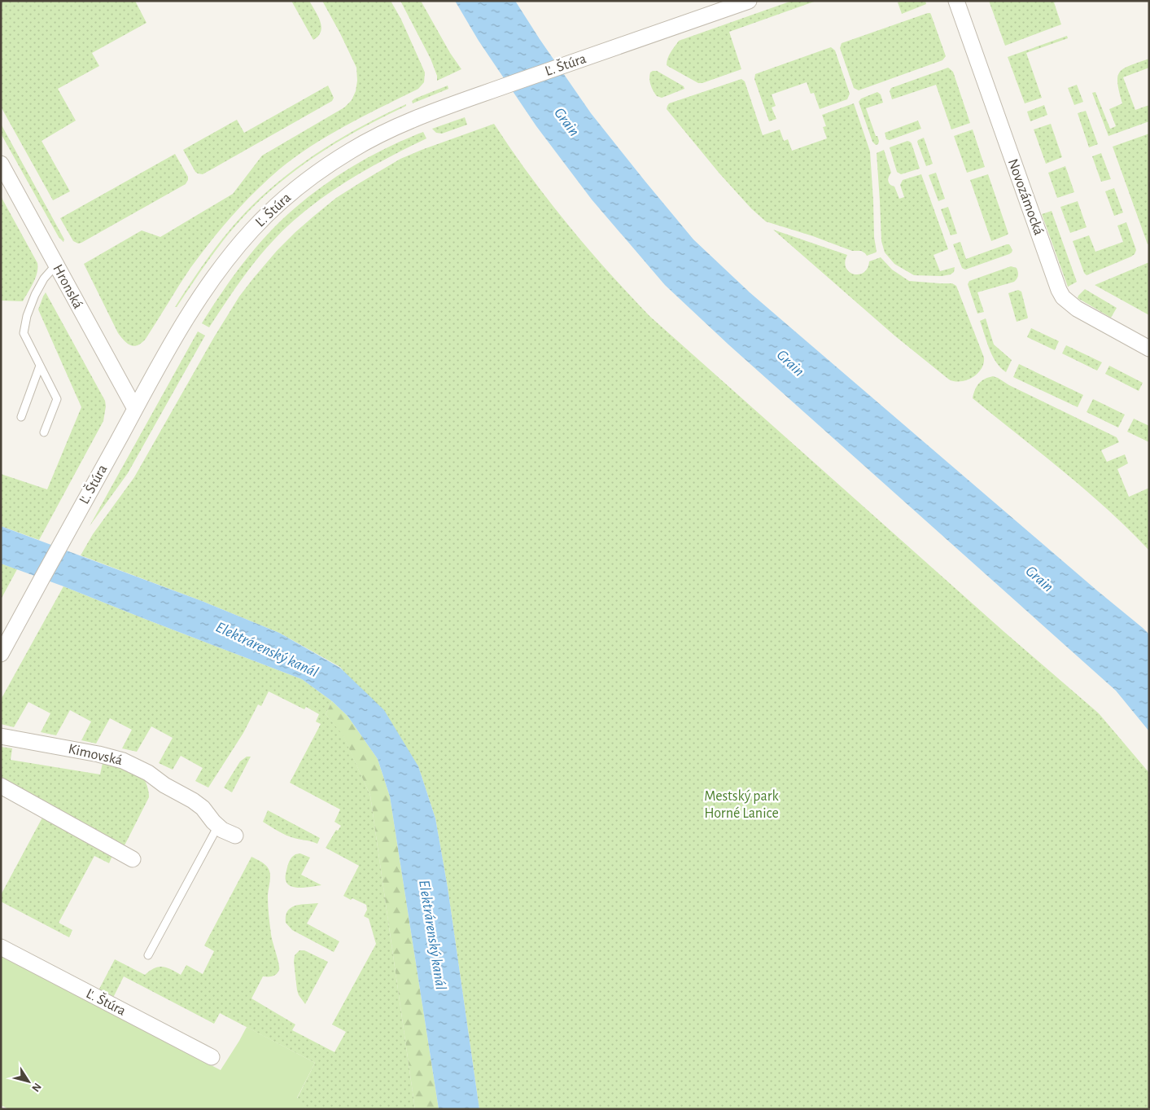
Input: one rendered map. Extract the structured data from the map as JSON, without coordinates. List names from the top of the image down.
{
  "streets": {
    "street": [
      "Ľ. Štúra",
      "Novozámocká",
      "Hronská",
      "Kimovská"
    ]
  },
  "crossings": [
    ["Ľ. Štúra", "Hronská"]
  ],
  "water": ["Grain", "Elektrárenský kanál"],
  "parks": ["Mestský park Horné Lanice"],
  "north": "bottom right"
}
